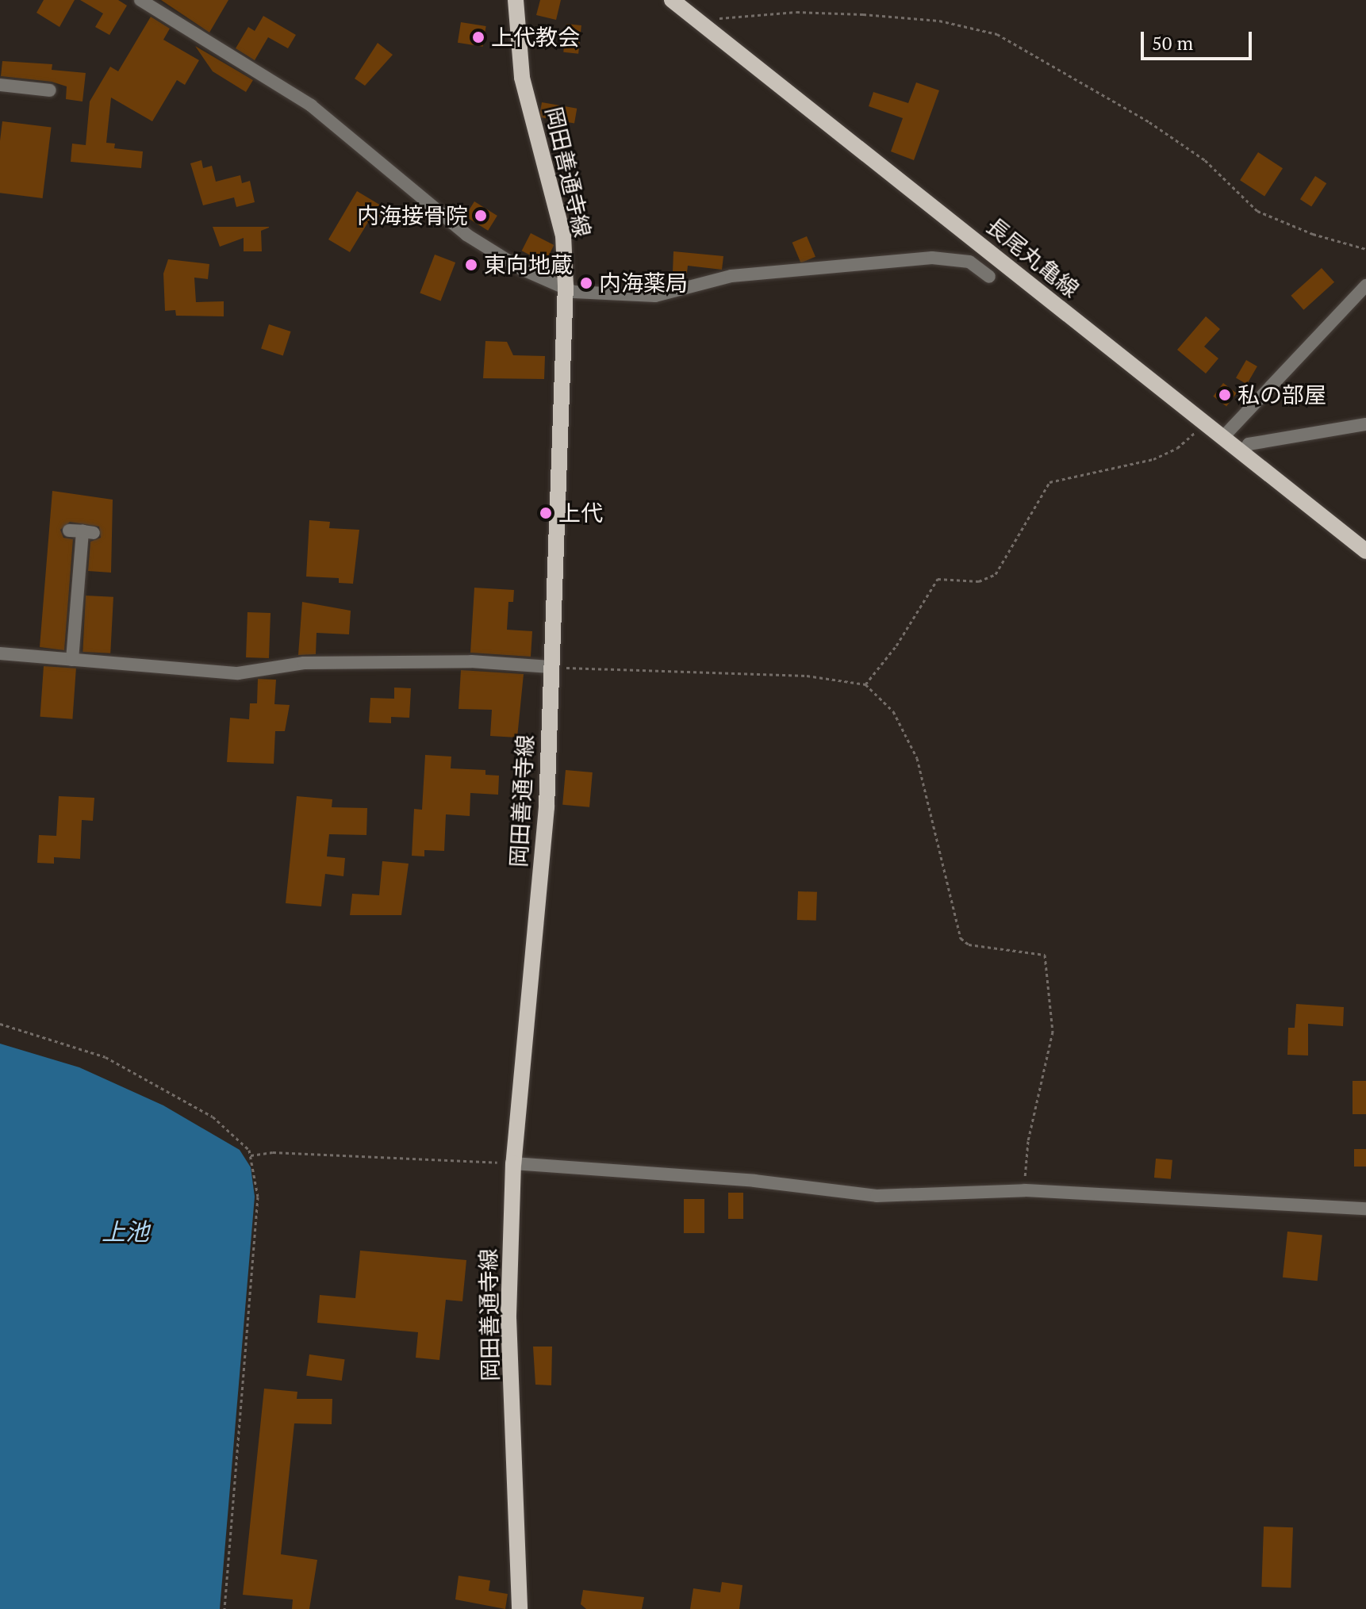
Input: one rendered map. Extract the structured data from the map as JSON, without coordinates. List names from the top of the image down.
{
  "streets": {
    "main road": ["岡田善通寺線", "長尾丸亀線"]
  },
  "water": ["上池"],
  "places": [
    "上代教会",
    "内海接骨院",
    "東向地蔵",
    "内海薬局",
    "私の部屋",
    "上代"
  ],
  "scale_bar": "50 m"
}
